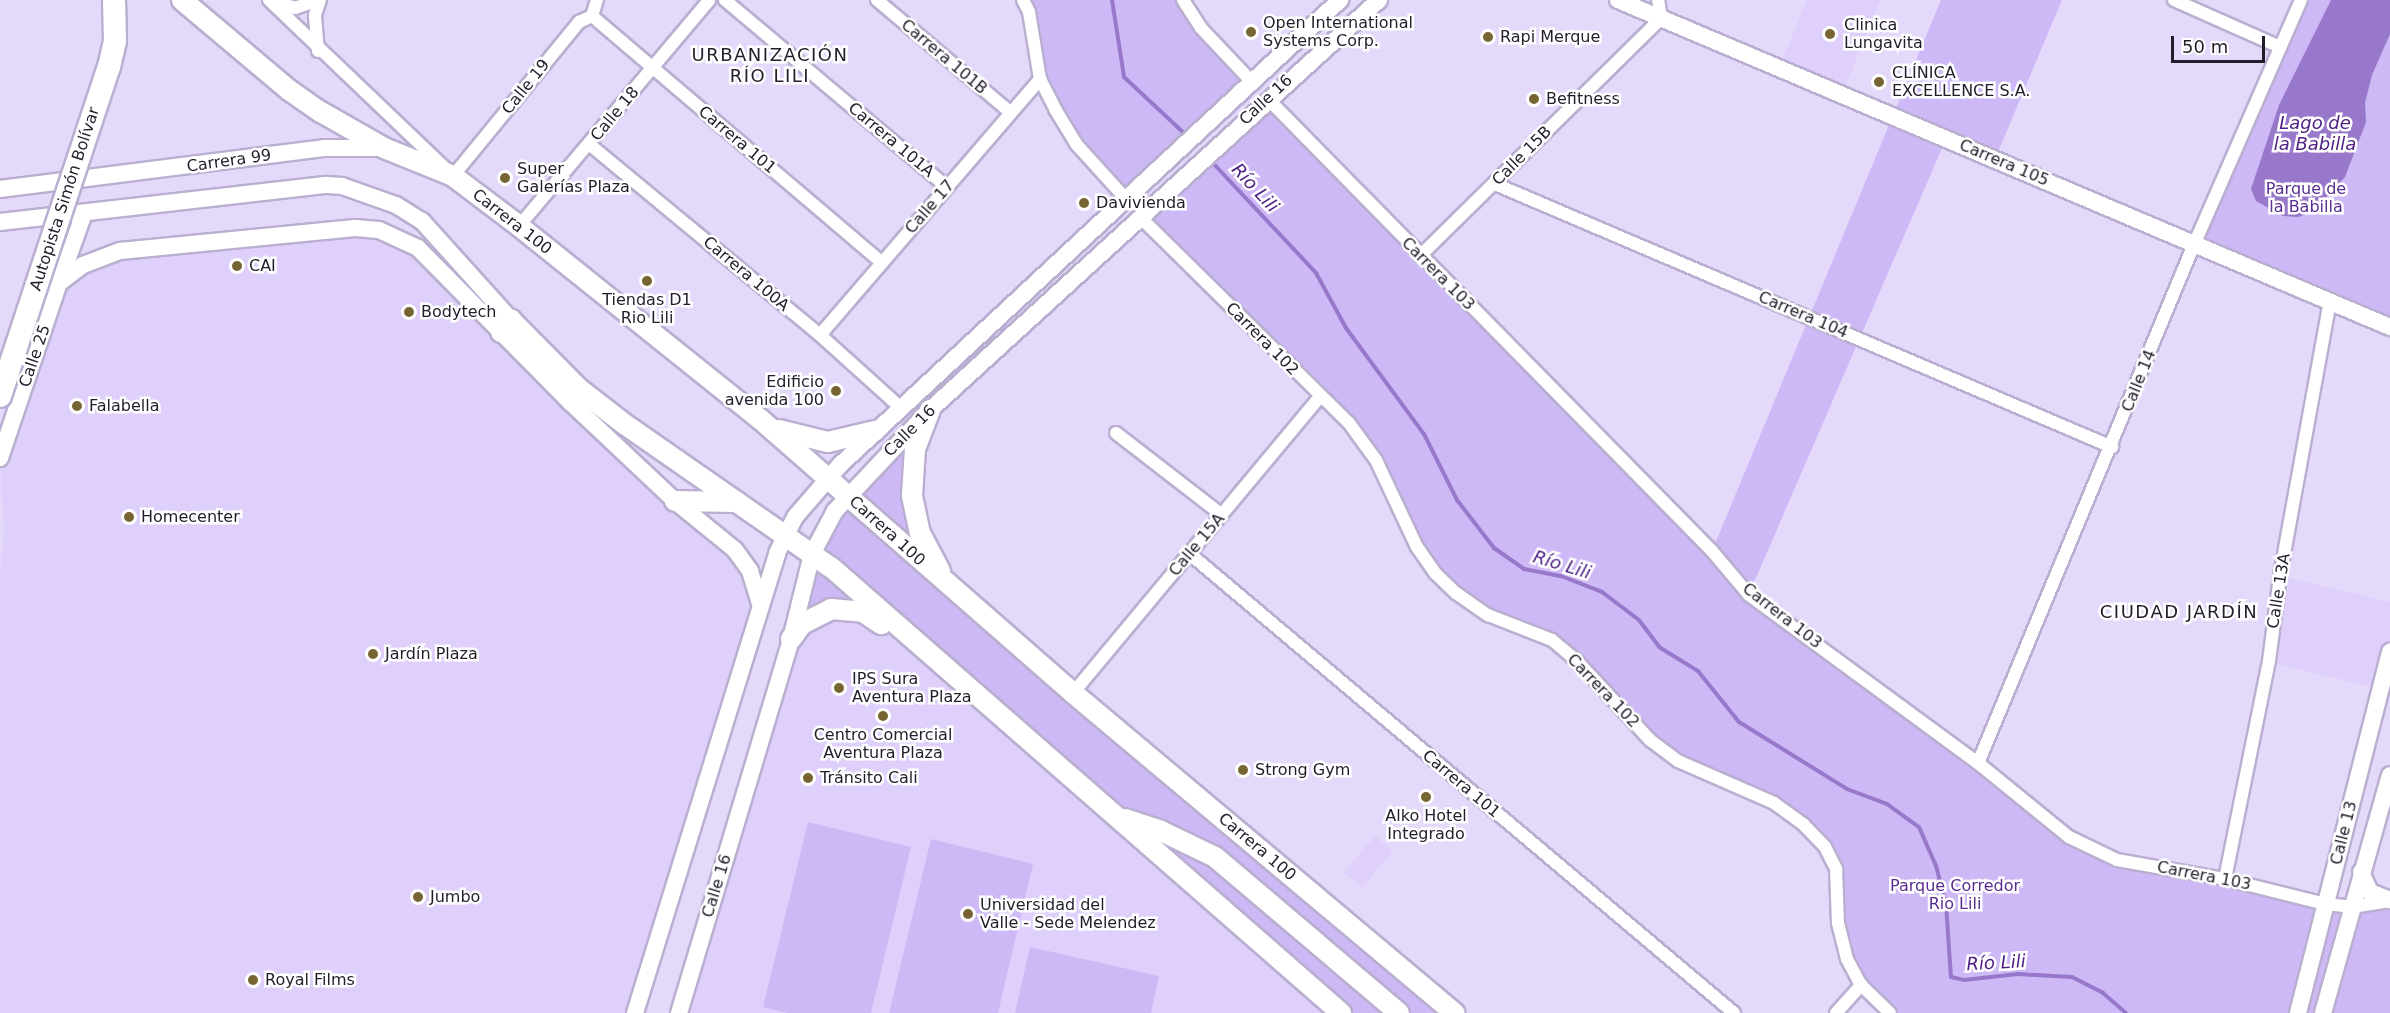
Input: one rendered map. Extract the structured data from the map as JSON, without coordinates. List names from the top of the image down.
{
  "streets": {
    "highway": ["Autopista Simón Bolívar"],
    "main road": [
      "Calle 16",
      "Carrera 99",
      "Carrera 105",
      "Carrera 100",
      "Calle 25",
      "Calle 13"
    ],
    "street": [
      "Carrera 101B",
      "Calle 19",
      "Calle 18",
      "Carrera 101",
      "Carrera 101A",
      "Calle 15B",
      "Calle 17",
      "Carrera 100A",
      "Carrera 103",
      "Carrera 104",
      "Carrera 102",
      "Calle 14",
      "Calle 15A",
      "Calle 13A"
    ]
  },
  "crossings": [
    ["Carrera 101B", "Calle 17"],
    ["Calle 19", "Carrera 101"],
    ["Calle 19", "Carrera 99"],
    ["Calle 19", "Carrera 100"],
    ["Calle 16", "Carrera 100"],
    ["Calle 16", "Carrera 100A"],
    ["Calle 16", "Carrera 103"],
    ["Calle 16", "Carrera 102"],
    ["Calle 18", "Carrera 101"],
    ["Calle 18", "Carrera 100"],
    ["Calle 18", "Carrera 100A"],
    ["Carrera 101", "Calle 17"],
    ["Carrera 101", "Calle 15A"],
    ["Carrera 101A", "Calle 17"],
    ["Calle 15B", "Carrera 105"],
    ["Calle 15B", "Carrera 103"],
    ["Calle 15B", "Carrera 104"],
    ["Carrera 99", "Carrera 100"],
    ["Carrera 99", "Calle 25"],
    ["Carrera 105", "Calle 14"],
    ["Carrera 105", "Calle 13A"],
    ["Calle 17", "Carrera 100A"],
    ["Carrera 100", "Calle 15A"],
    ["Carrera 103", "Calle 14"],
    ["Carrera 103", "Calle 13A"],
    ["Carrera 103", "Calle 13"],
    ["Carrera 104", "Calle 14"],
    ["Carrera 102", "Calle 15A"]
  ],
  "districts": ["URBANIZACIÓN RÍO LILI", "CIUDAD JARDÍN"],
  "water": ["Lago de la Babilla", "Río Lili"],
  "parks": ["Parque de la Babilla", "Parque Corredor Rio Lili"],
  "places": [
    "Open International Systems Corp.",
    "Clinica Lungavita",
    "Rapi Merque",
    "CLÍNICA EXCELLENCE S.A.",
    "Befitness",
    "Super Galerías Plaza",
    "Davivienda",
    "CAI",
    "Tiendas D1 Rio Lili",
    "Bodytech",
    "Edificio avenida 100",
    "Falabella",
    "Homecenter",
    "Jardín Plaza",
    "IPS Sura Aventura Plaza",
    "Centro Comercial Aventura Plaza",
    "Strong Gym",
    "Tránsito Cali",
    "Alko Hotel Integrado",
    "Jumbo",
    "Universidad del Valle - Sede Melendez",
    "Royal Films"
  ],
  "scale_bar": "50 m"
}
